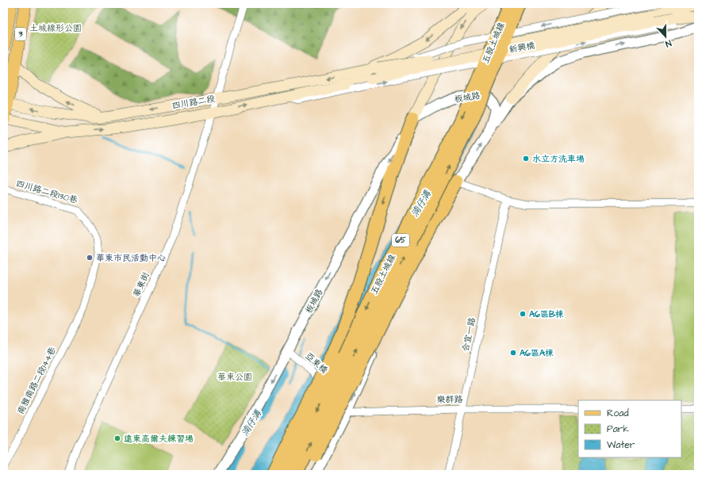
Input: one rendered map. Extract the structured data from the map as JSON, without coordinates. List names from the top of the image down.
{
  "streets": {
    "highway": ["五股土城線", "65"],
    "main road": ["3", "新興橋", "四川路二段"],
    "street": [
      "板城路",
      "四川路二段130巷",
      "華東街",
      "合宜一路",
      "亞東橋",
      "南雅南路二段144巷",
      "樂群路"
    ]
  },
  "crossings": [
    ["3", "四川路二段"],
    ["新興橋", "四川路二段"],
    ["板城路", "亞東橋"],
    ["板城路", "樂群路"],
    ["四川路二段", "華東街"],
    ["四川路二段130巷", "南雅南路二段144巷"],
    ["合宜一路", "樂群路"],
    ["亞東橋", "樂群路"]
  ],
  "water": ["湳仔溝"],
  "parks": ["土城線形公園", "華東公園"],
  "places": [
    "水立方洗車場",
    "華東市民活動中心",
    "A6區B棟",
    "A6區A棟",
    "遠東高爾夫練習場"
  ],
  "legend": ["Road", "Park", "Water"],
  "north": "bottom"
}
